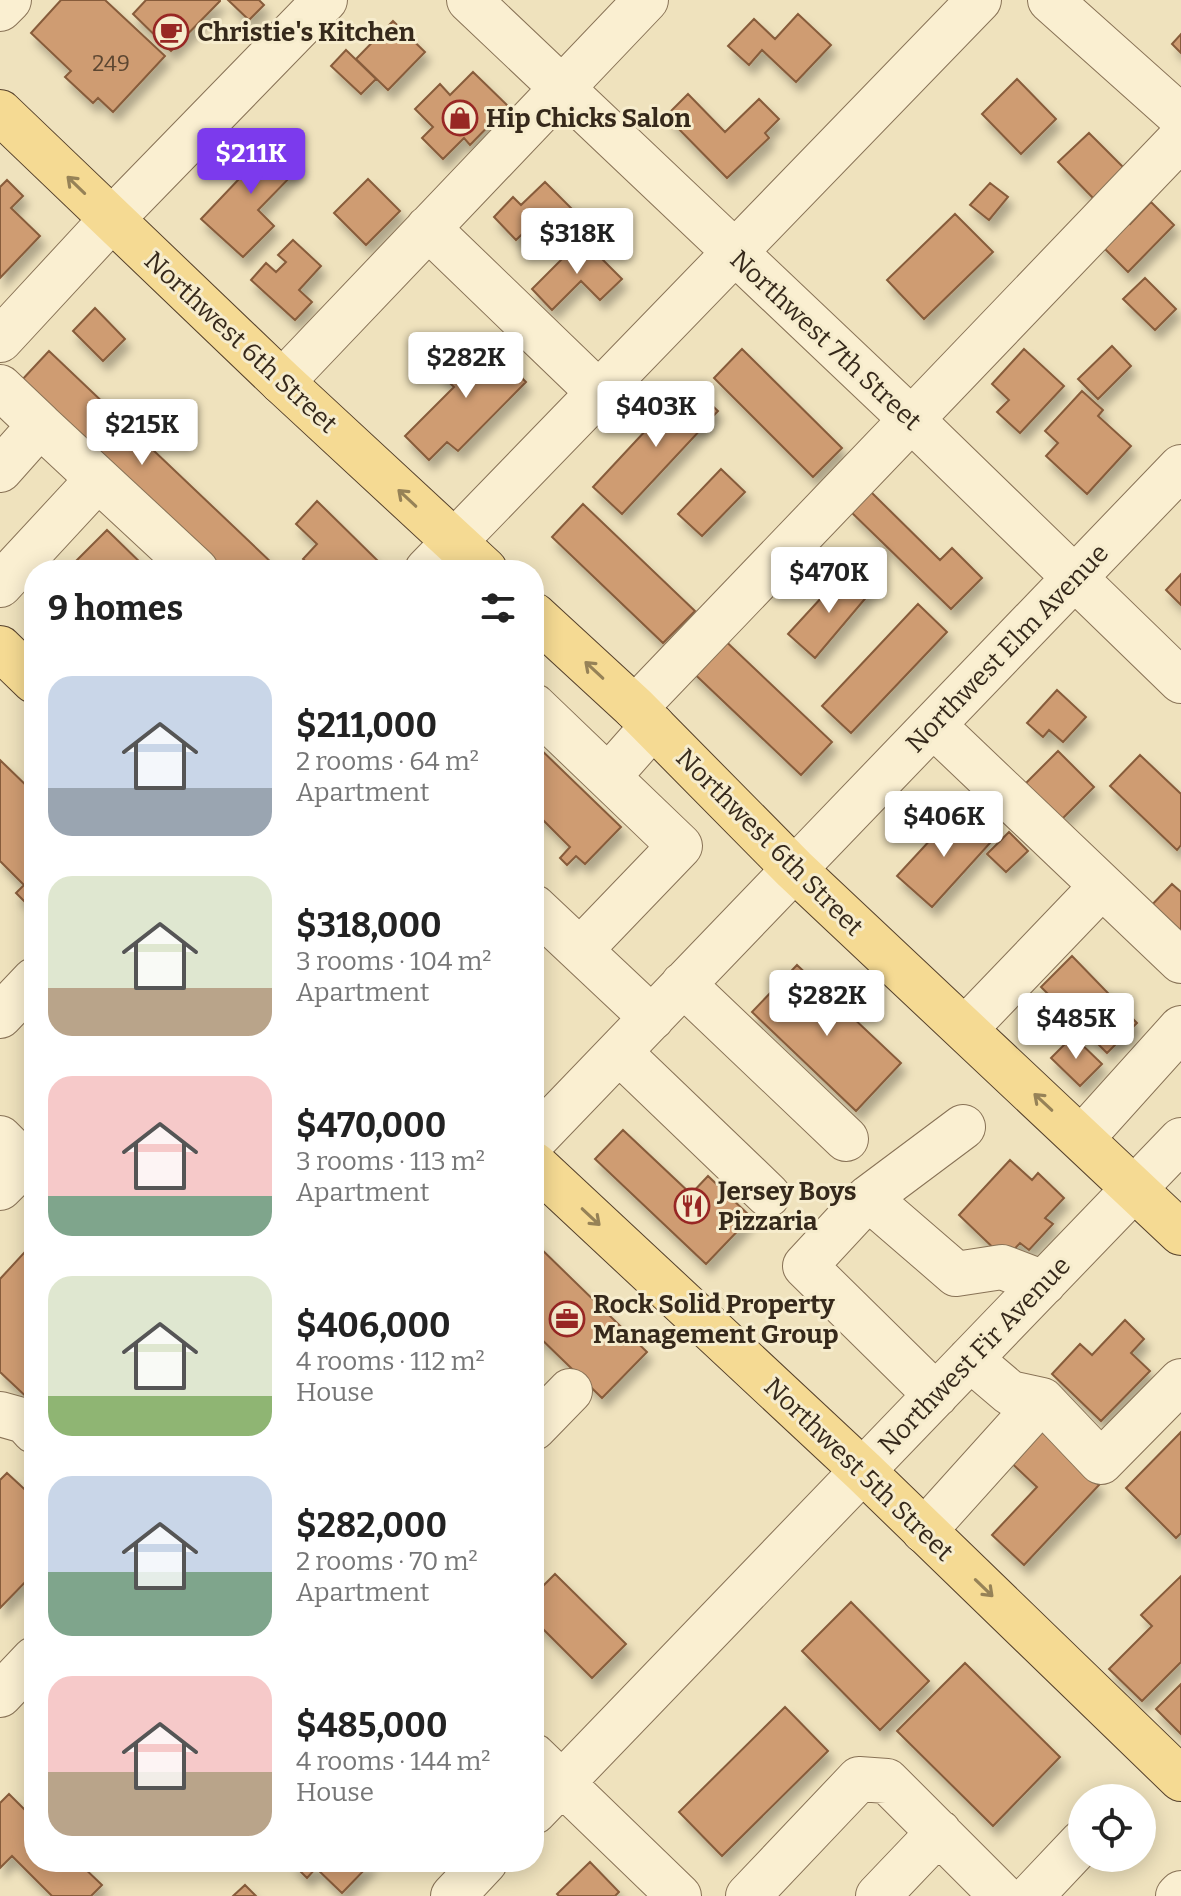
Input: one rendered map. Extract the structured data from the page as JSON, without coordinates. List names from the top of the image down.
{
  "streets": {
    "main road": ["Northwest 6th Street", "Northwest 5th Street"],
    "street": ["Northwest 7th Street", "Northwest Elm Avenue", "Northwest Fir Avenue"]
  },
  "crossings": [
    ["Northwest 7th Street", "Northwest Elm Avenue"],
    ["Northwest 6th Street", "Northwest Elm Avenue"],
    ["Northwest 6th Street", "Northwest Fir Avenue"],
    ["Northwest Fir Avenue", "Northwest 5th Street"]
  ],
  "one_way": ["Northwest 6th Street", "Northwest 5th Street"],
  "places": {
    "cafe": ["Christie's Kitchen"],
    "shop": ["Hip Chicks Salon"],
    "restaurant": ["Jersey Boys Pizzaria"],
    "office": ["Rock Solid Property Management Group"]
  },
  "house_numbers": ["249"],
  "page": {
    "price": [
      "$211K",
      "$318K",
      "$282K",
      "$403K",
      "$215K",
      "$470K",
      "$406K",
      "$282K",
      "$485K"
    ],
    "heading": "9 homes",
    "list": [
      {
        "name": "$211,000",
        "note": "2 rooms · 64 m² · Apartment"
      },
      {
        "name": "$318,000",
        "note": "3 rooms · 104 m² · Apartment"
      },
      {
        "name": "$470,000",
        "note": "3 rooms · 113 m² · Apartment"
      },
      {
        "name": "$406,000",
        "note": "4 rooms · 112 m² · House"
      },
      {
        "name": "$282,000",
        "note": "2 rooms · 70 m² · Apartment"
      },
      {
        "name": "$485,000",
        "note": "4 rooms · 144 m² · House"
      }
    ]
  }
}
